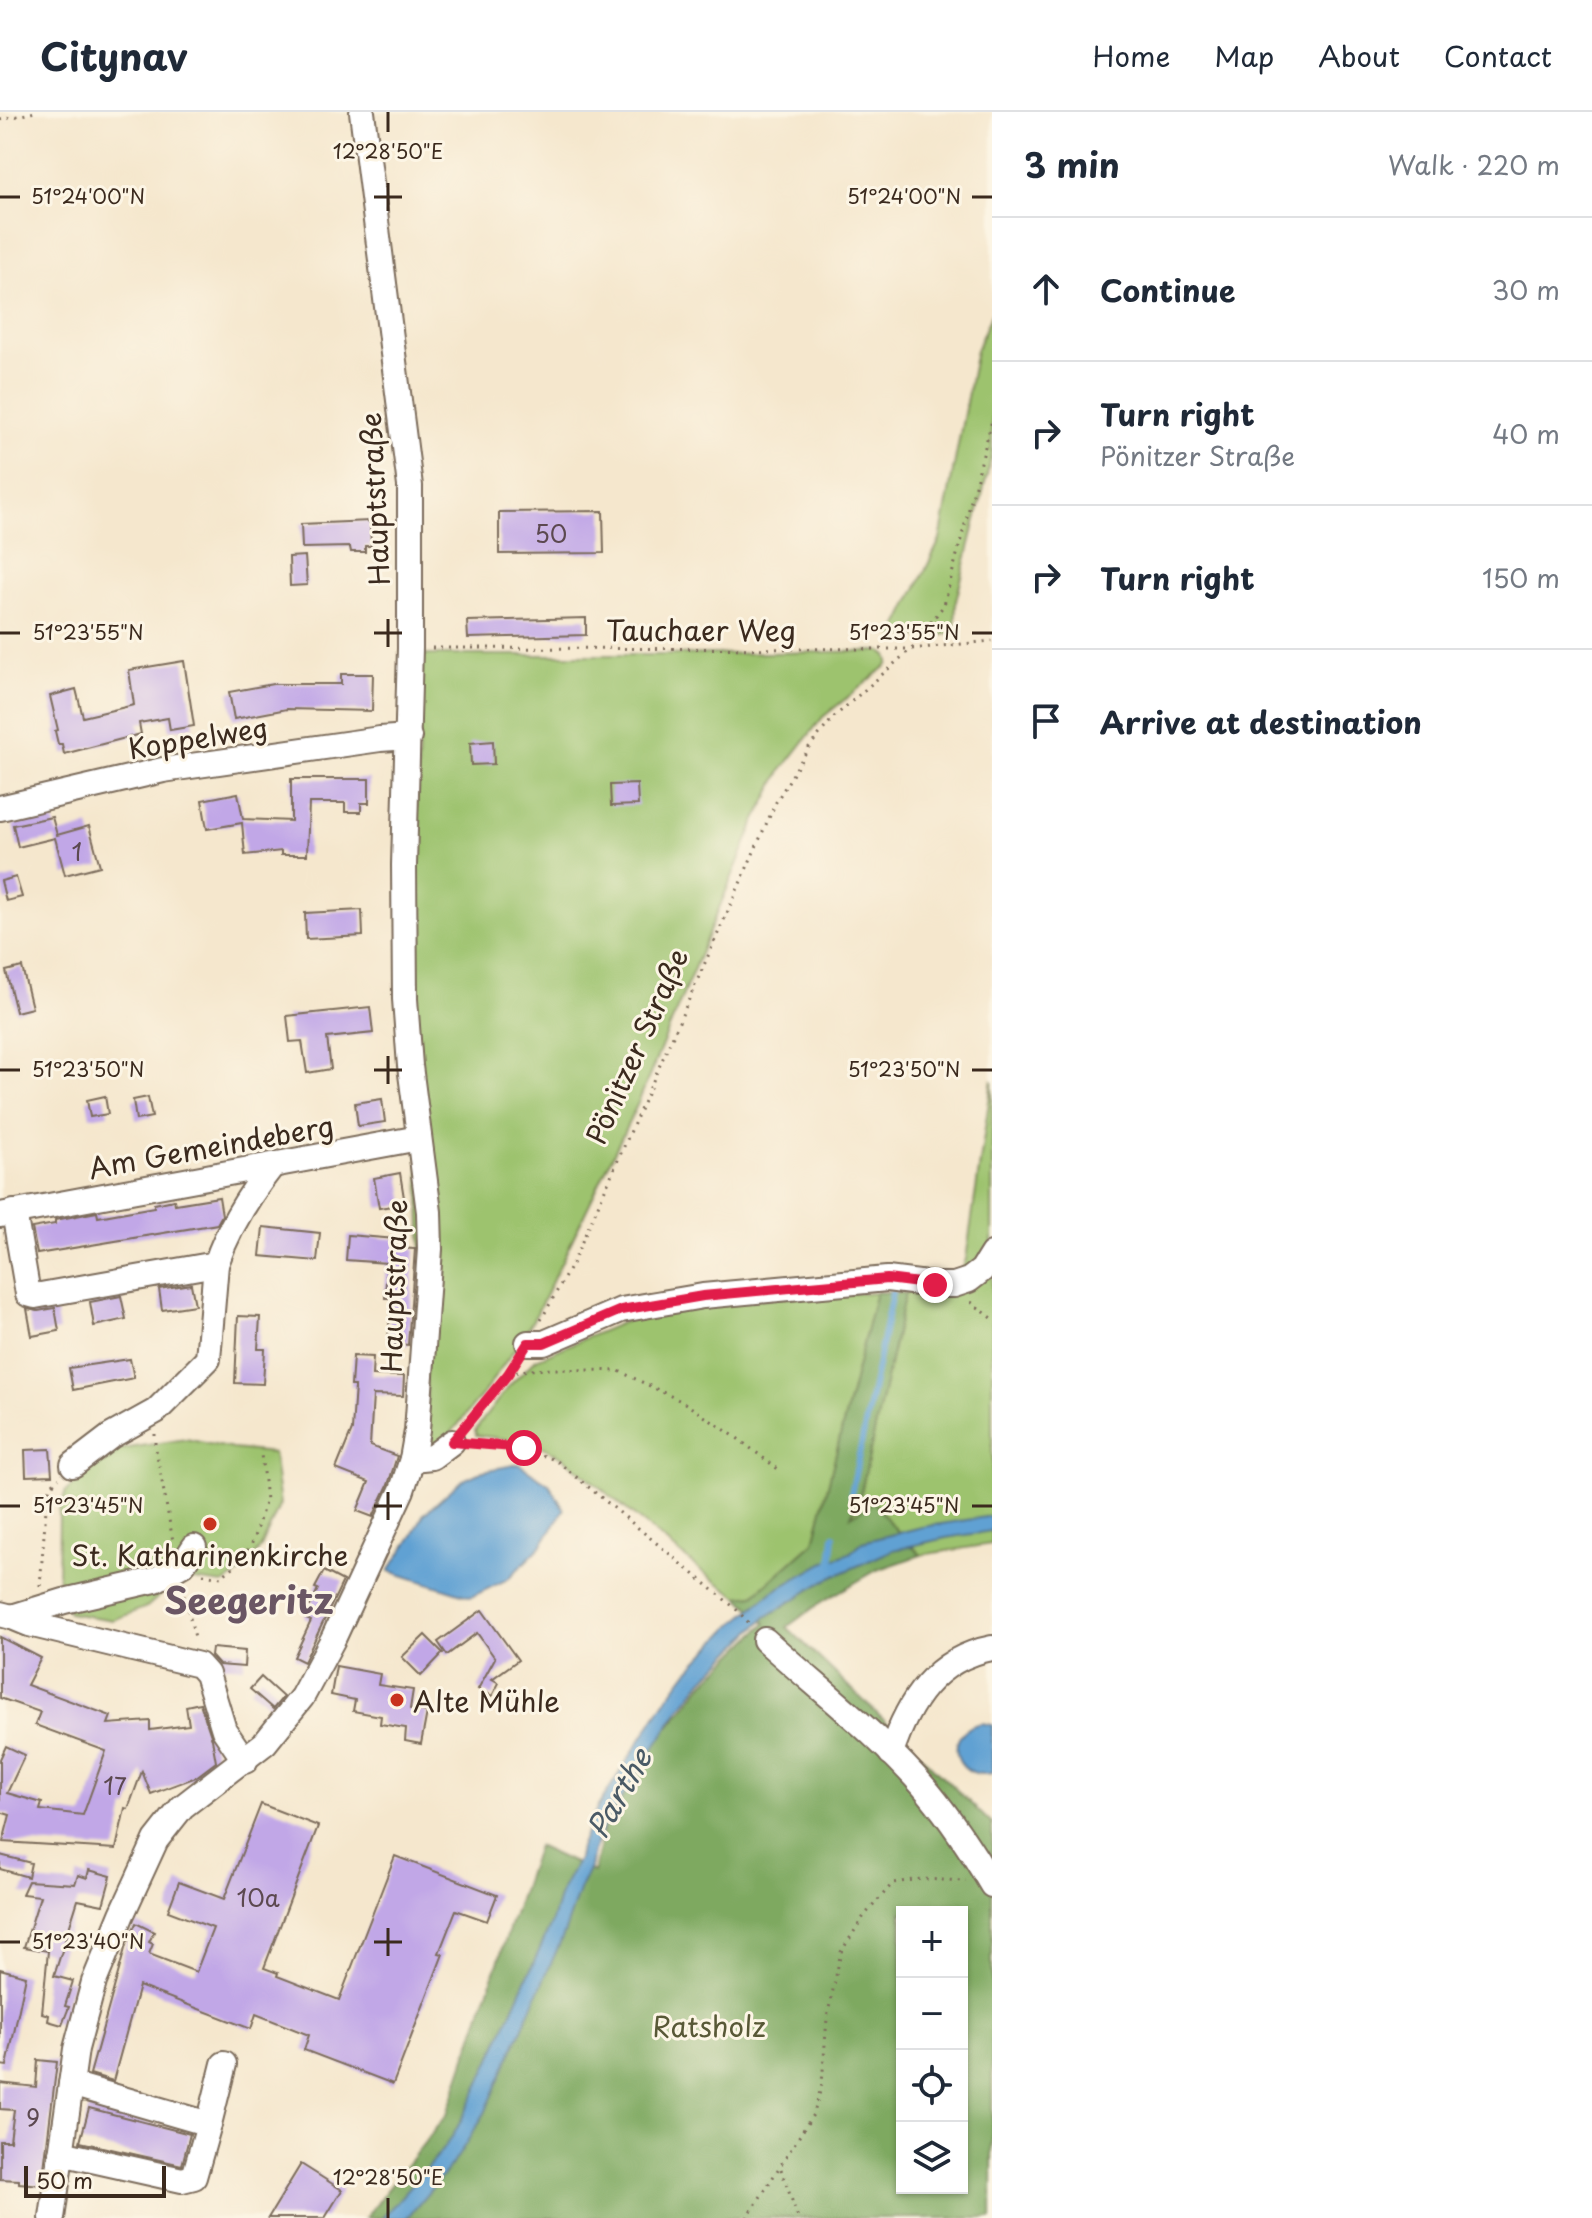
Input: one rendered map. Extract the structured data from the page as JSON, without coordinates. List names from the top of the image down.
{
  "streets": {
    "street": ["Hauptstraße", "Koppelweg", "Am Gemeindeberg"],
    "path": ["Tauchaer Weg", "Pönitzer Straße"]
  },
  "crossings": [
    ["Hauptstraße", "Tauchaer Weg"],
    ["Hauptstraße", "Koppelweg"],
    ["Hauptstraße", "Am Gemeindeberg"],
    ["Tauchaer Weg", "Pönitzer Straße"]
  ],
  "districts": ["Seegeritz"],
  "water": ["Parthe"],
  "parks": ["Ratsholz"],
  "places": ["St. Katharinenkirche", "Alte Mühle"],
  "house_numbers": [
    "50",
    "1",
    "17",
    "10a",
    "9"
  ],
  "scale_bar": "50 m",
  "page": {
    "header": "Citynav",
    "nav": [
      "Home",
      "Map",
      "About",
      "Contact"
    ],
    "heading": ["3 min", "Walk · 220 m"],
    "list": [
      ["Continue", "30 m"],
      ["Turn right", "Pönitzer Straße", "40 m"],
      ["Turn right", "150 m"],
      "Arrive at destination"
    ],
    "map_buttons": ["+", "−"],
    "scale": "50 m"
  },
  "coordinates": [
    "12°28'50\"E",
    "51°24'00\"N",
    "51°23'55\"N",
    "51°23'50\"N",
    "51°23'45\"N",
    "51°23'40\"N"
  ]
}
